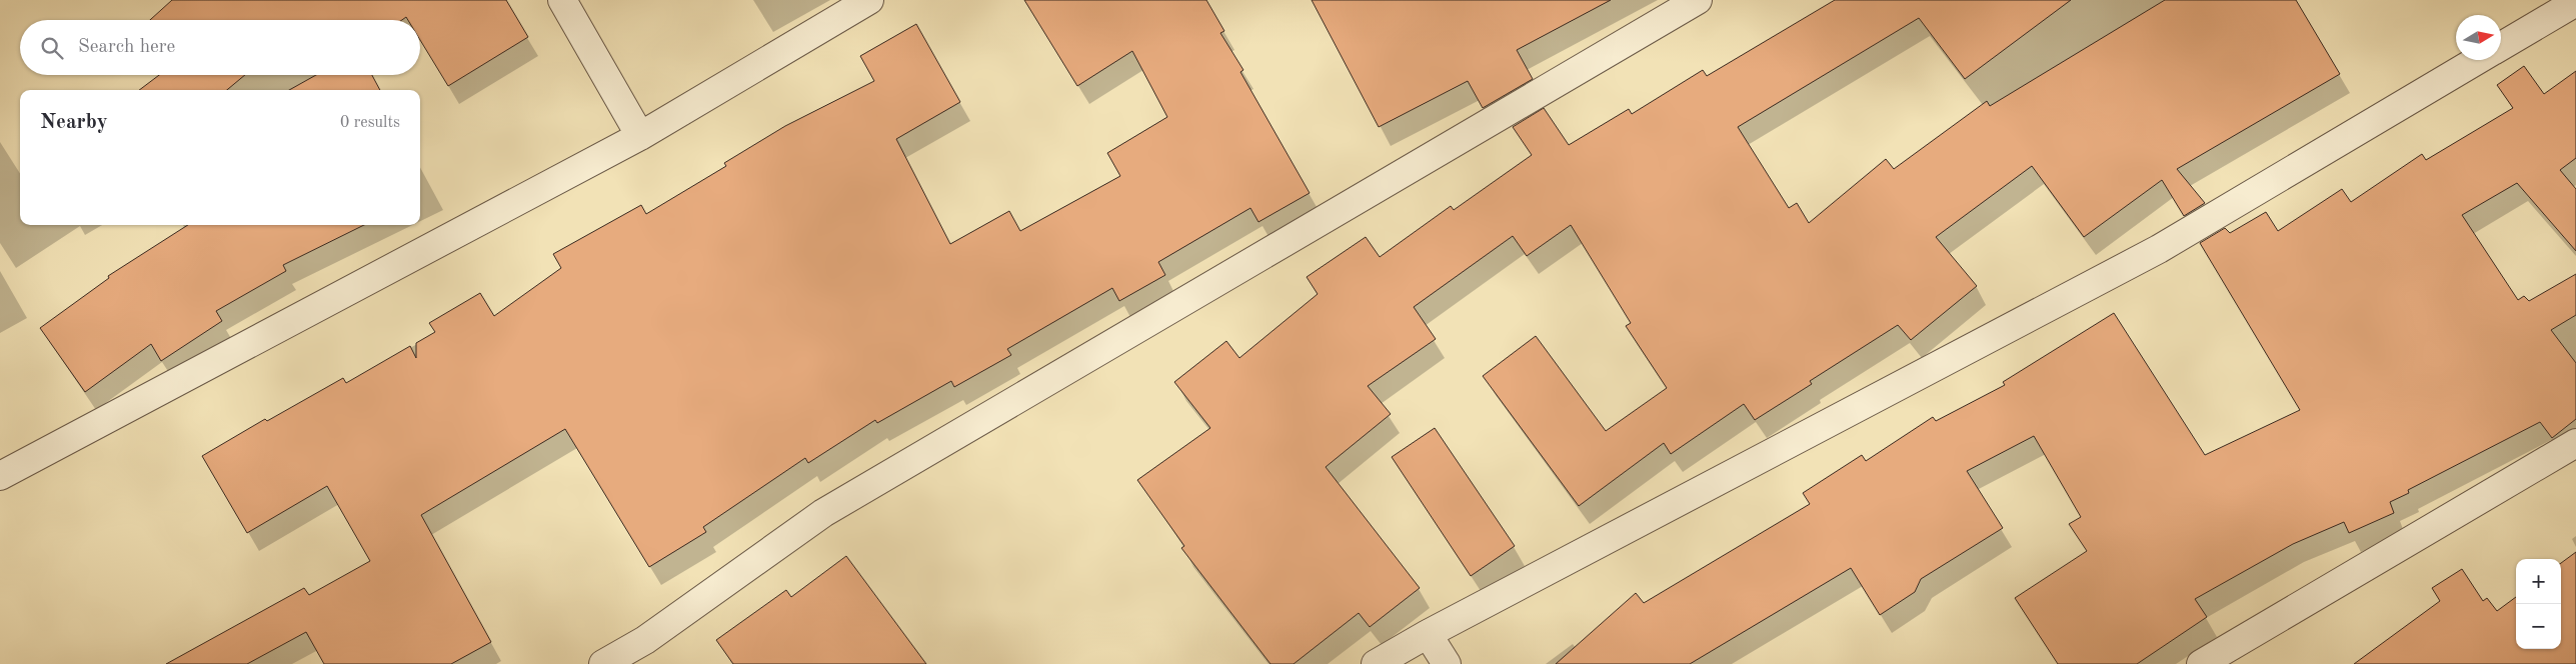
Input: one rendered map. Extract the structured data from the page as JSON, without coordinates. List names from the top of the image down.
{
  "north": "right",
  "page": {
    "search": "Search here",
    "heading": ["Nearby", "0 results"],
    "map_buttons": ["+", "−"]
  }
}
